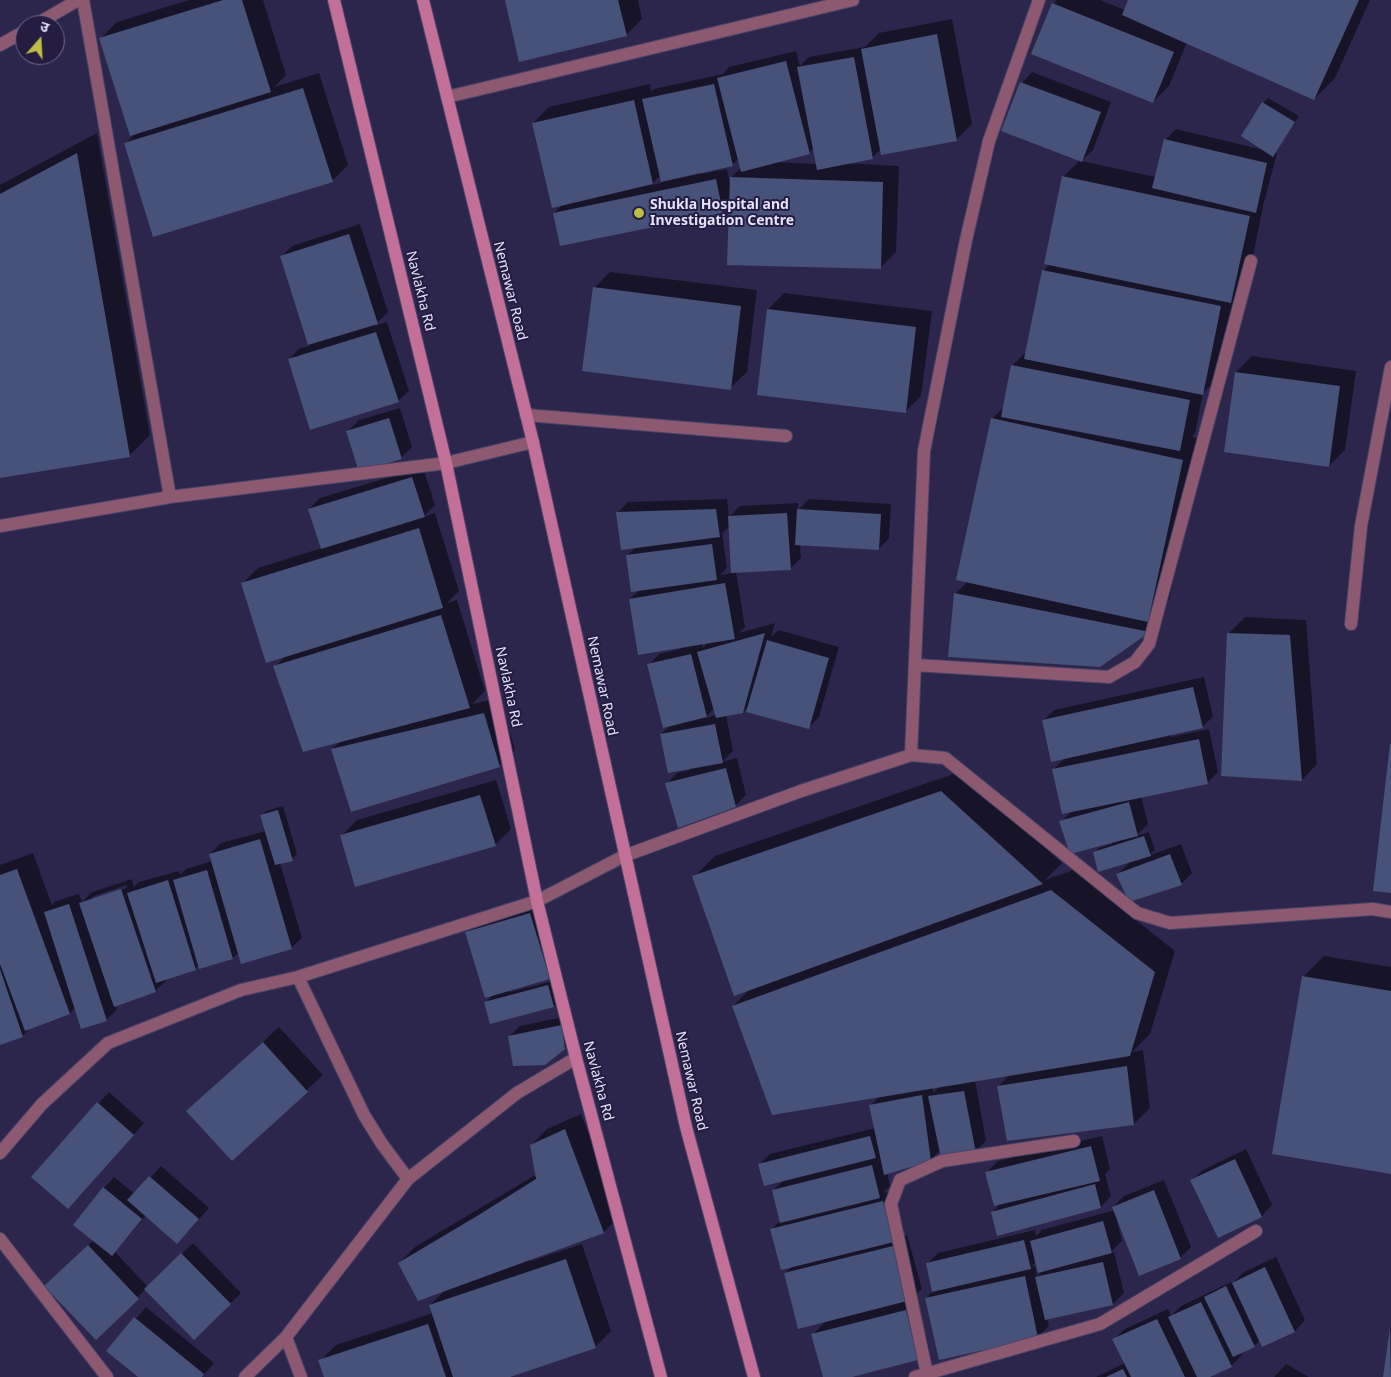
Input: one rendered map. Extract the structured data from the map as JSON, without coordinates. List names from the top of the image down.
{
  "streets": {
    "main road": ["Navlakha Rd", "Nemawar Road"]
  },
  "places": ["Shukla Hospital and Investigation Centre"],
  "north": "top"
}
